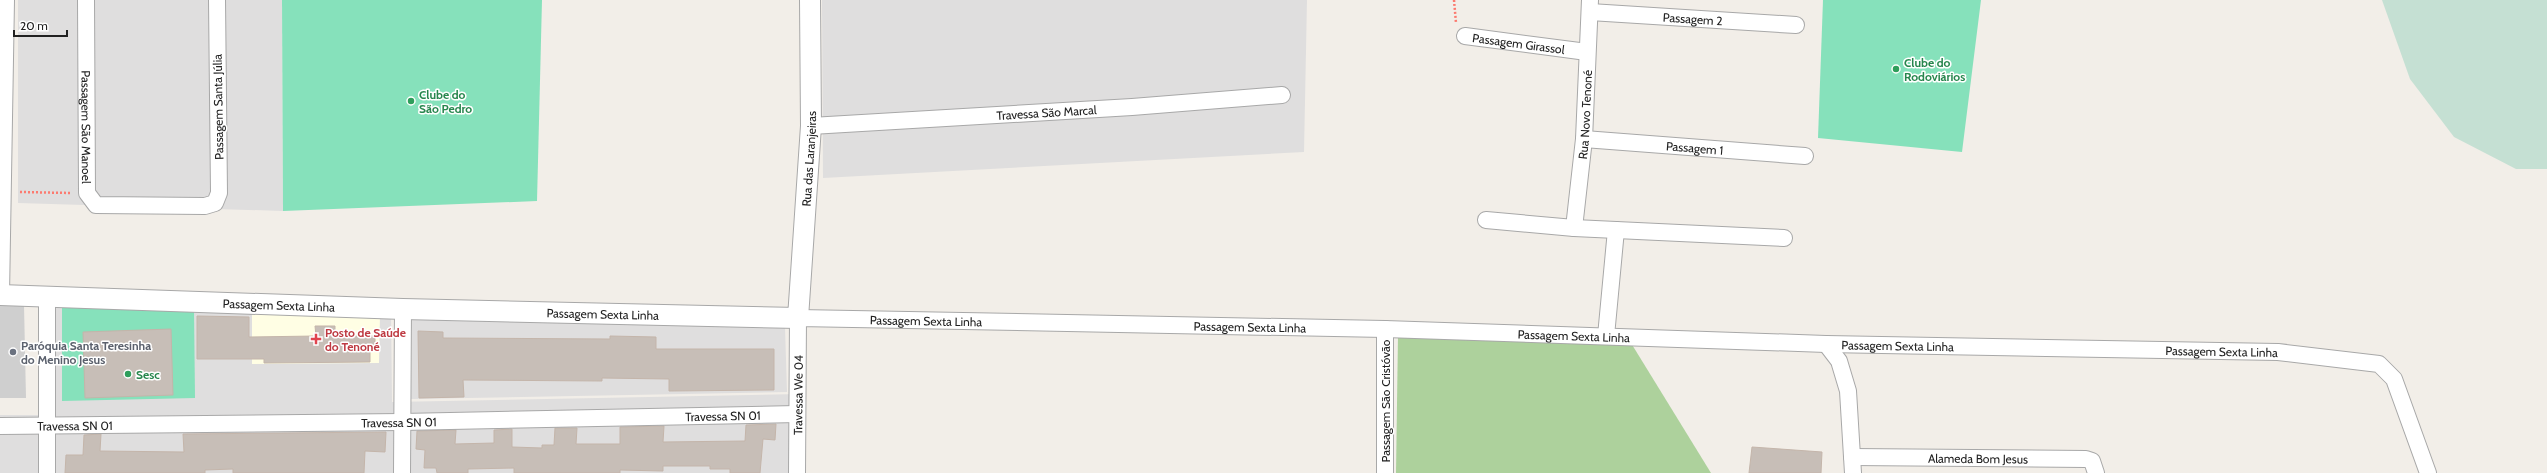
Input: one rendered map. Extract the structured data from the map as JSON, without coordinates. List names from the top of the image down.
{
  "streets": {
    "street": [
      "Passagem 2",
      "Passagem Girassol",
      "Passagem Santa Júlia",
      "Travessa São Marcal",
      "Rua Novo Tenoné",
      "Passagem São Manoel",
      "Passagem 1",
      "Rua das Laranjeiras",
      "Passagem Sexta Linha",
      "Travessa We 04",
      "Passagem São Cristóvão",
      "Travessa SN 01",
      "Alameda Bom Jesus"
    ]
  },
  "crossings": [
    ["Passagem 2", "Rua Novo Tenoné"],
    ["Passagem Girassol", "Rua Novo Tenoné"],
    ["Passagem Santa Júlia", "Passagem São Manoel"],
    ["Travessa São Marcal", "Rua das Laranjeiras"],
    ["Rua Novo Tenoné", "Passagem 1"],
    ["Rua das Laranjeiras", "Passagem Sexta Linha"],
    ["Rua das Laranjeiras", "Travessa We 04"],
    ["Passagem Sexta Linha", "Travessa We 04"],
    ["Passagem Sexta Linha", "Passagem São Cristóvão"],
    ["Travessa We 04", "Travessa SN 01"]
  ],
  "places": {
    "other": [
      "Clube do Rodoviários",
      "Clube do São Pedro",
      "Paróquia Santa Teresinha do Menino Jesus",
      "Sesc"
    ],
    "health": ["Posto de Saúde do Tenoné"]
  },
  "scale_bar": "20 m"
}
